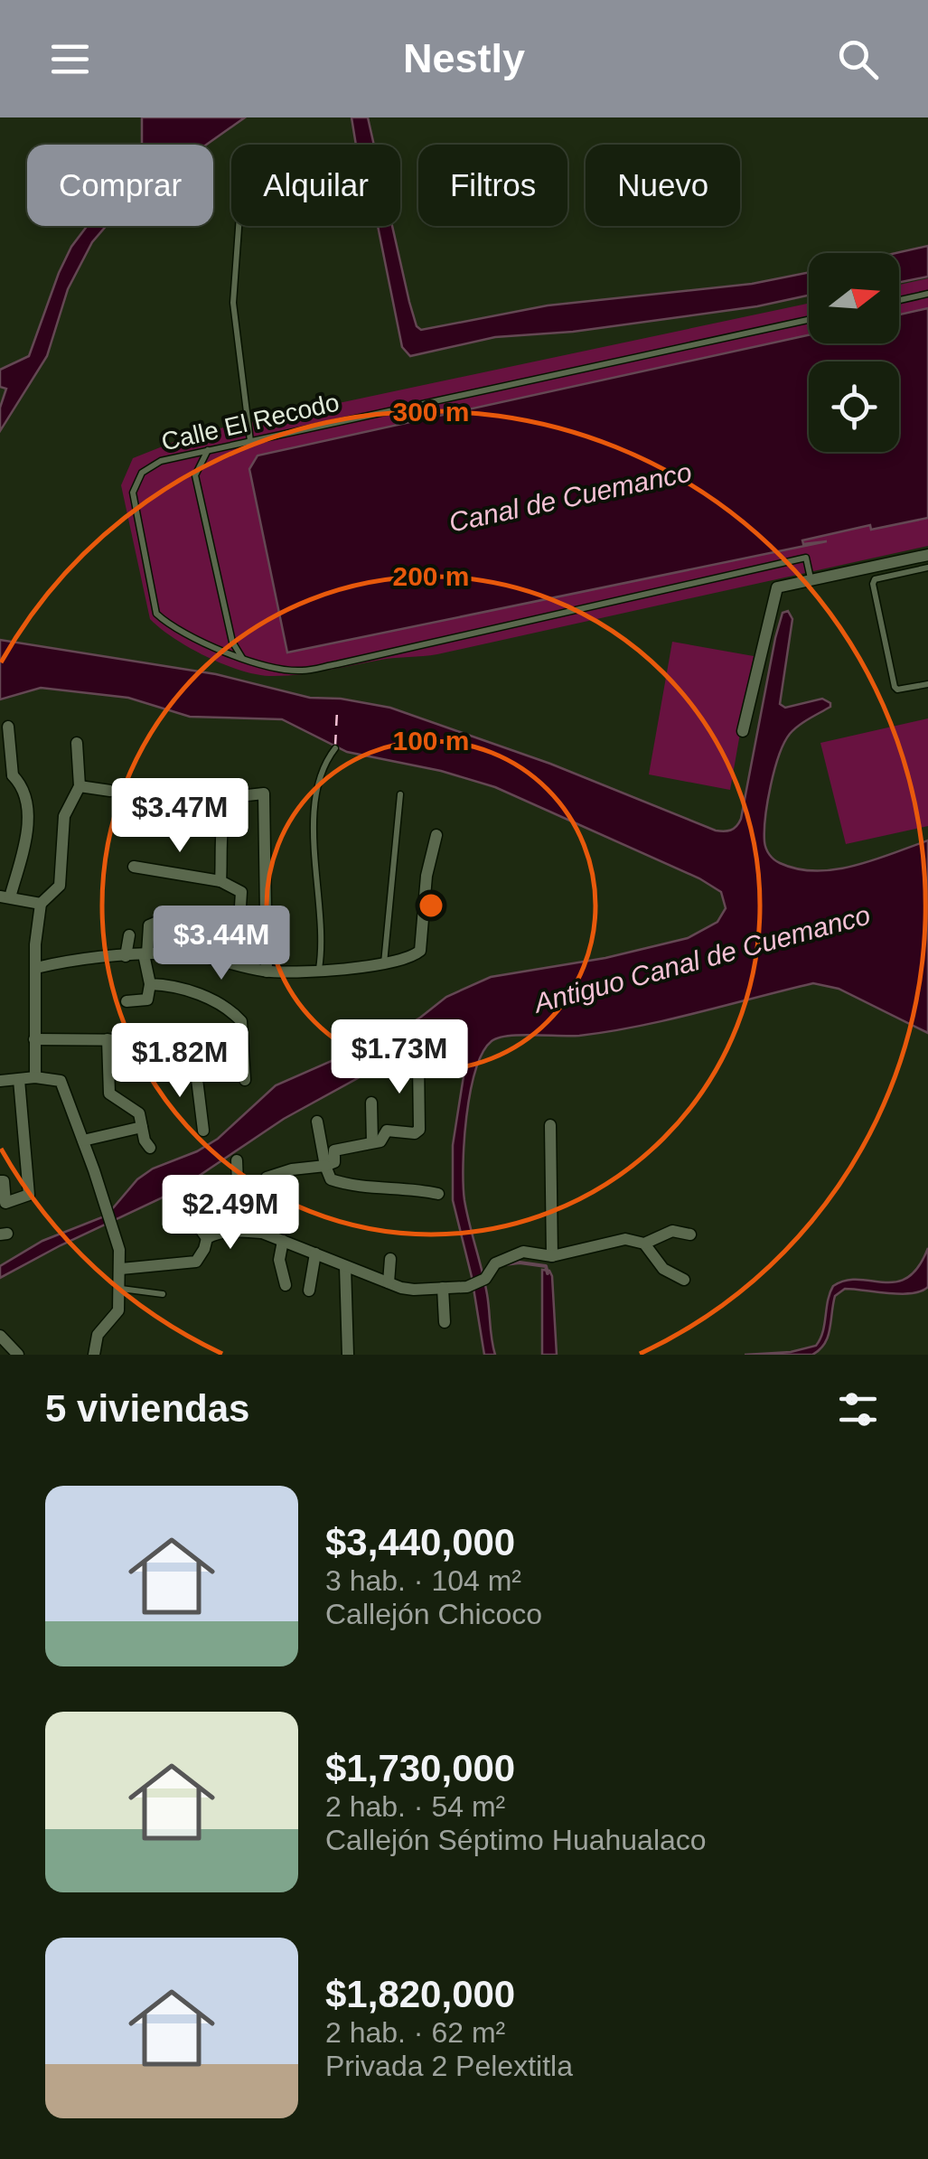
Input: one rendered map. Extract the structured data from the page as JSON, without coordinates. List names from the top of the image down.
{
  "streets": {
    "lane": ["Calle El Recodo"]
  },
  "water": ["Canal de Cuemanco", "Antiguo Canal de Cuemanco"],
  "north": "right",
  "page": {
    "header": "Nestly",
    "chip": [
      "Comprar",
      "Alquilar",
      "Filtros",
      "Nuevo"
    ],
    "price": [
      "$3.47M",
      "$3.44M",
      "$1.73M",
      "$1.82M",
      "$2.49M"
    ],
    "heading": "5 viviendas",
    "list": [
      {
        "name": "$3,440,000",
        "note": "3 hab. · 104 m² · Callejón Chicoco"
      },
      {
        "name": "$1,730,000",
        "note": "2 hab. · 54 m² · Callejón Séptimo Huahualaco"
      },
      {
        "name": "$1,820,000",
        "note": "2 hab. · 62 m² · Privada 2 Pelextitla"
      }
    ]
  },
  "rings": ["300 m", "200 m", "100 m"]
}
